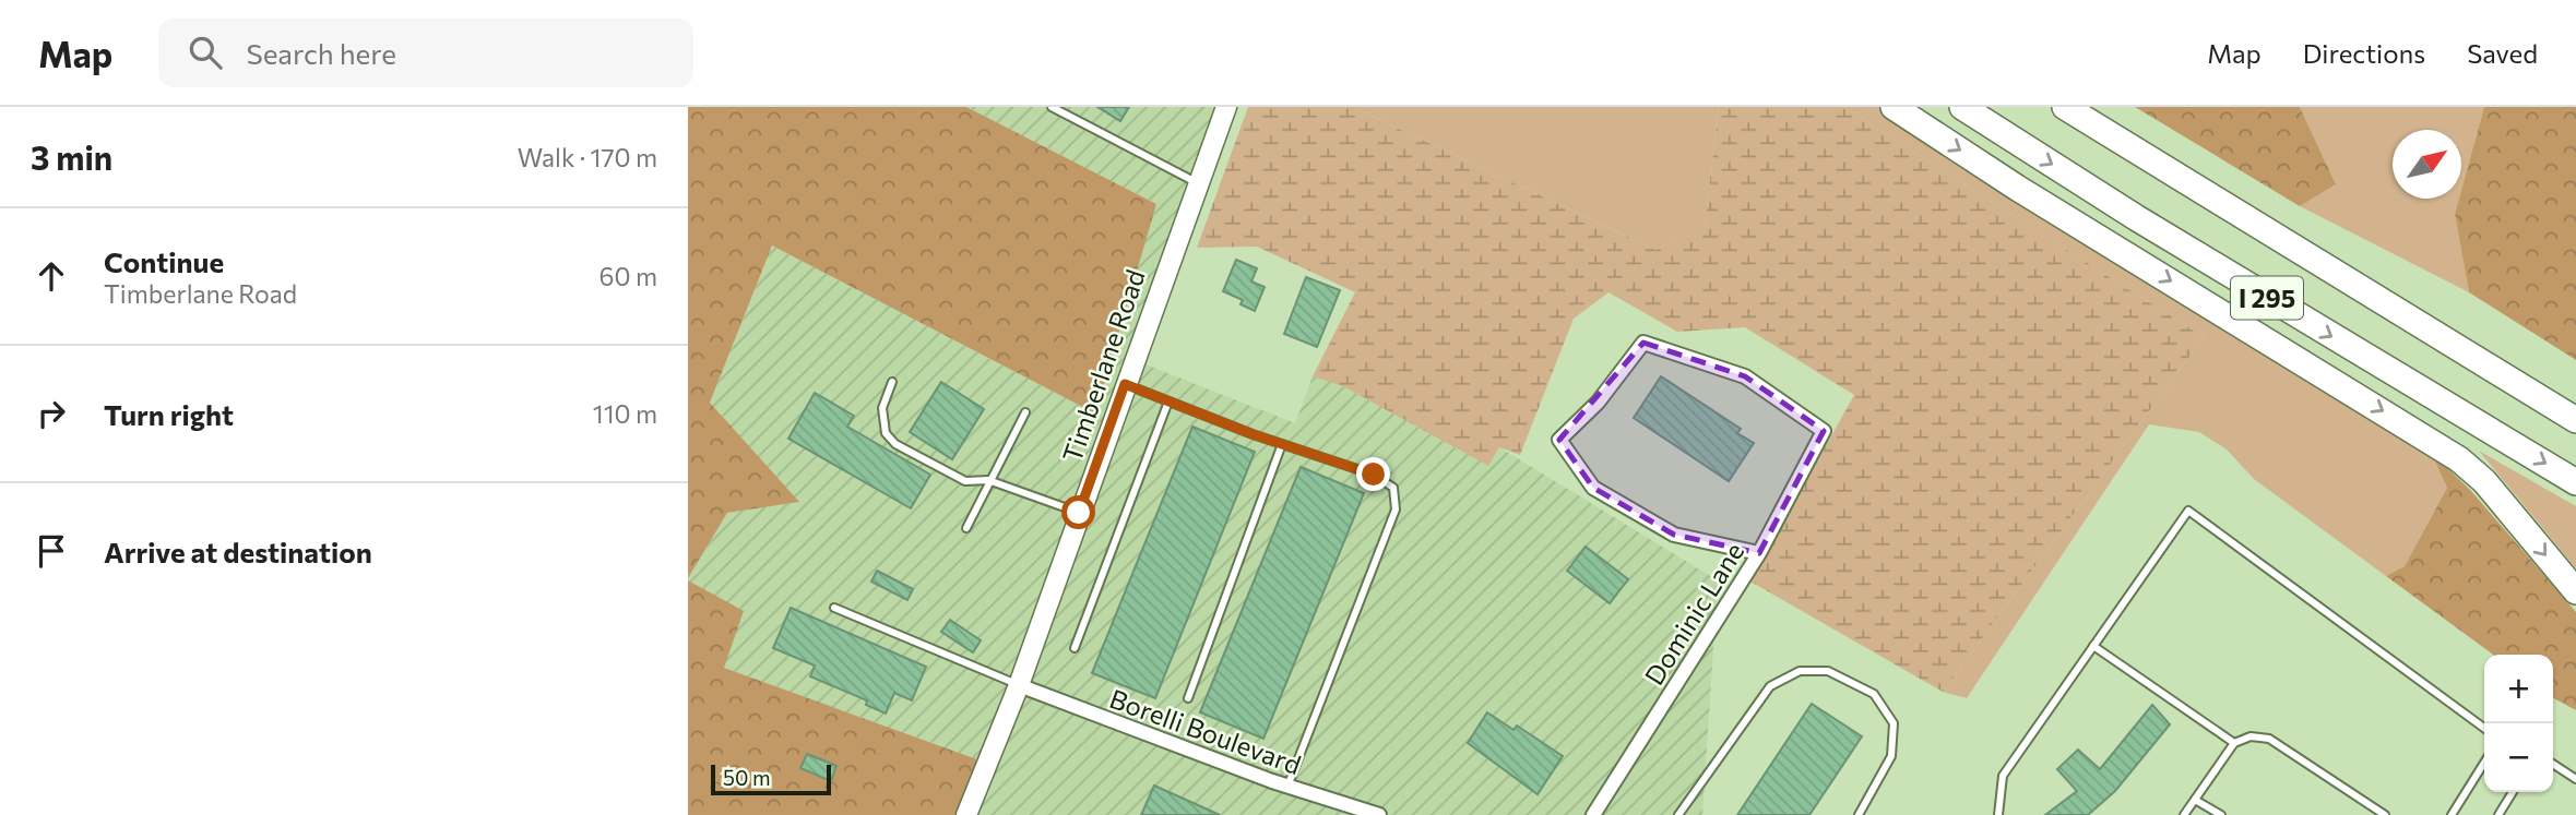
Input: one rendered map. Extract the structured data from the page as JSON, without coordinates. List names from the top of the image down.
{
  "streets": {
    "highway": ["I 295"],
    "street": ["Timberlane Road", "Dominic Lane", "Borelli Boulevard"]
  },
  "crossings": [
    ["Timberlane Road", "Borelli Boulevard"]
  ],
  "scale_bar": "50 m",
  "north": "top right",
  "page": {
    "header": "Map",
    "search": "Search here",
    "nav": ["Map", "Directions", "Saved"],
    "heading": ["3 min", "Walk · 170 m"],
    "list": [
      ["Continue", "Timberlane Road", "60 m"],
      ["Turn right", "110 m"],
      "Arrive at destination"
    ],
    "map_buttons": ["+", "−"],
    "scale": "50 m"
  }
}
